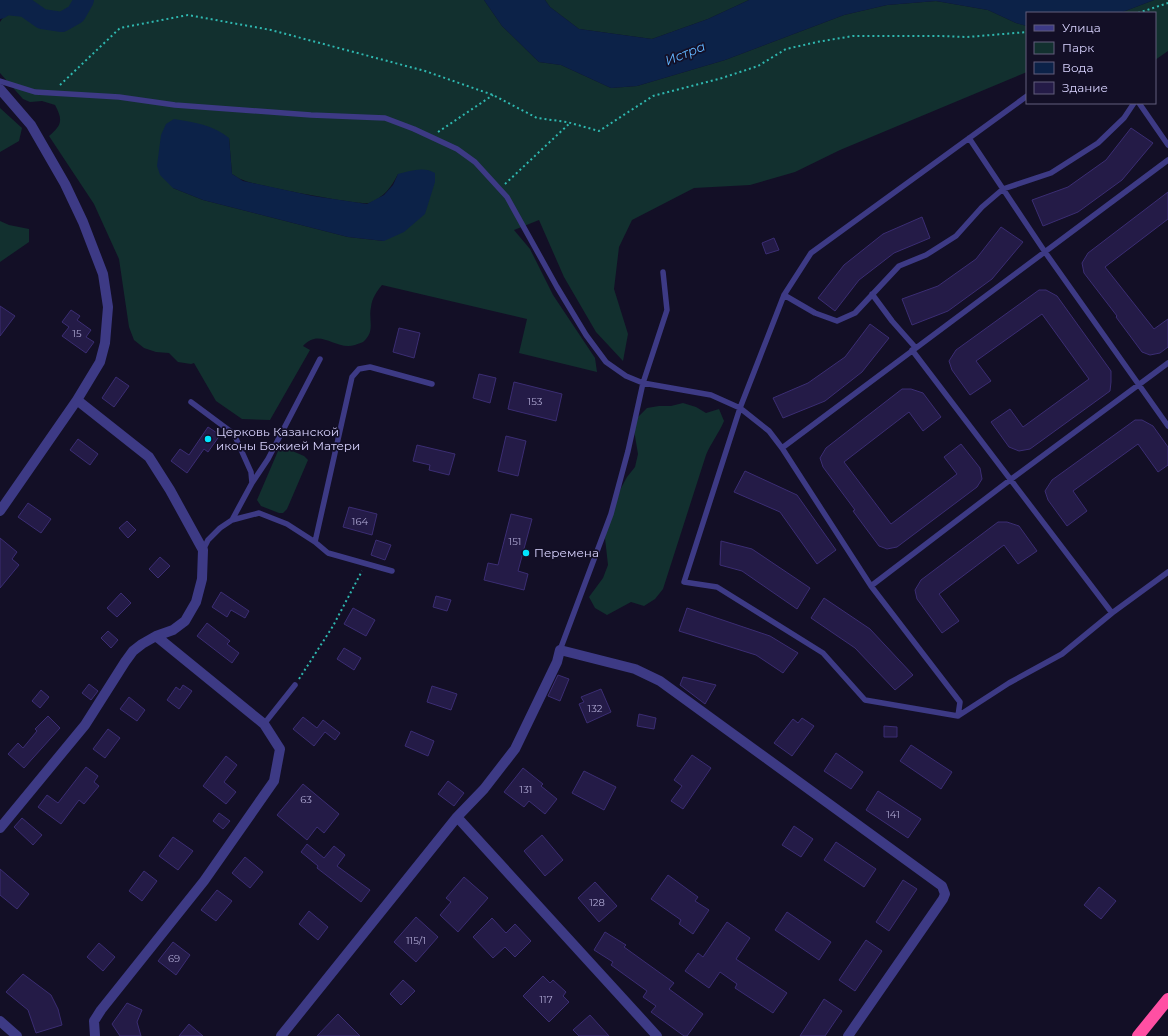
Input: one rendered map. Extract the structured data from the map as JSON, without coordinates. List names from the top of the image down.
{
  "water": ["Истра"],
  "places": ["Церковь Казанской иконы Божией Матери", "Перемена"],
  "house_numbers": [
    "15",
    "153",
    "164",
    "151",
    "132",
    "131",
    "63",
    "141",
    "128",
    "115/1",
    "69",
    "117"
  ],
  "legend": [
    "Улица",
    "Парк",
    "Вода",
    "Здание"
  ]
}
